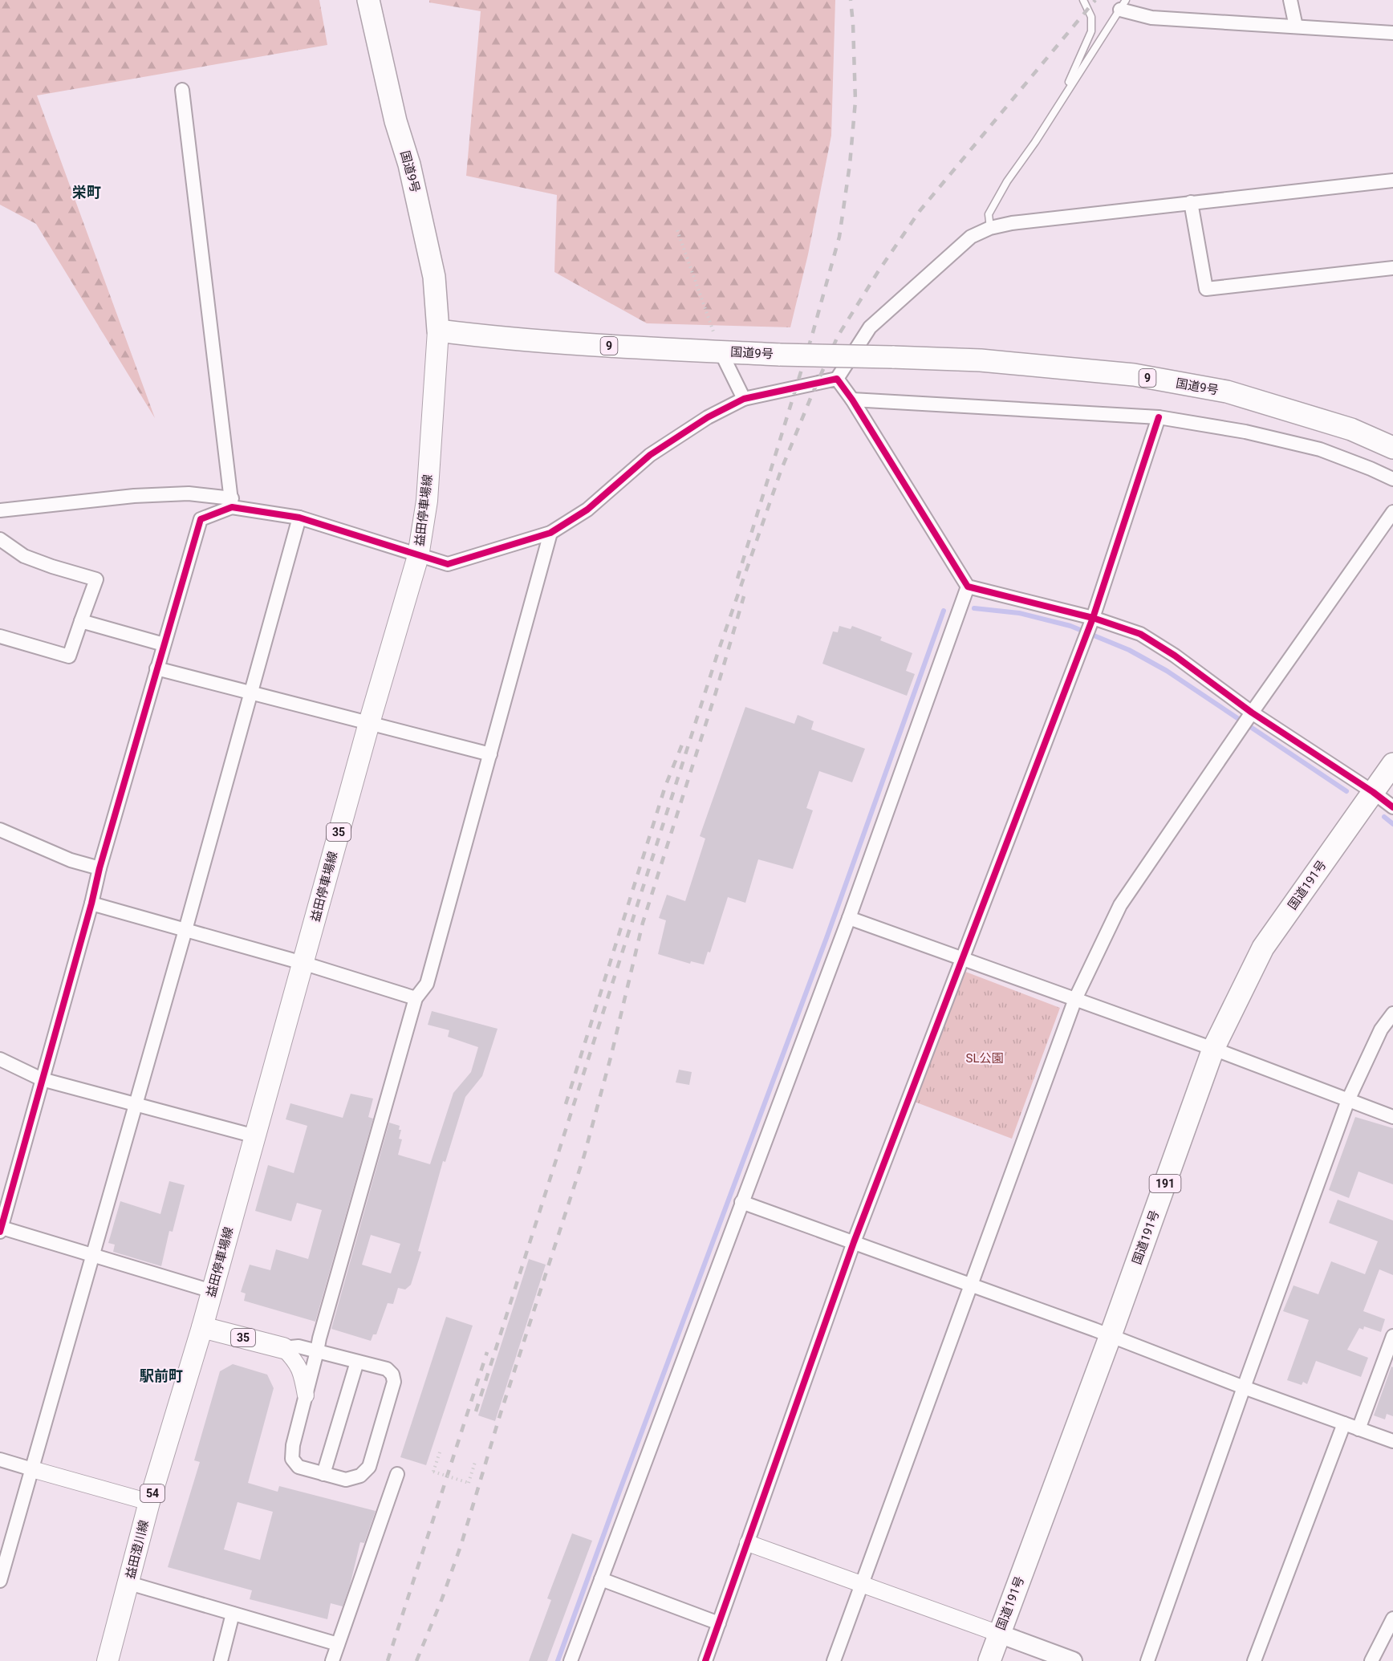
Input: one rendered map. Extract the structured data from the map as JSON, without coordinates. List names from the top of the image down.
{
  "streets": {
    "highway": [
      "国道9号",
      "9",
      "国道191号",
      "191"
    ],
    "main road": [
      "益田停車場線",
      "35",
      "54",
      "益田澄川線"
    ]
  },
  "crossings": [
    ["国道9号", "益田停車場線"],
    ["益田停車場線", "35"],
    ["益田停車場線", "益田澄川線"],
    ["35", "益田澄川線"]
  ],
  "districts": ["栄町", "駅前町"],
  "parks": ["SL公園"]
}
